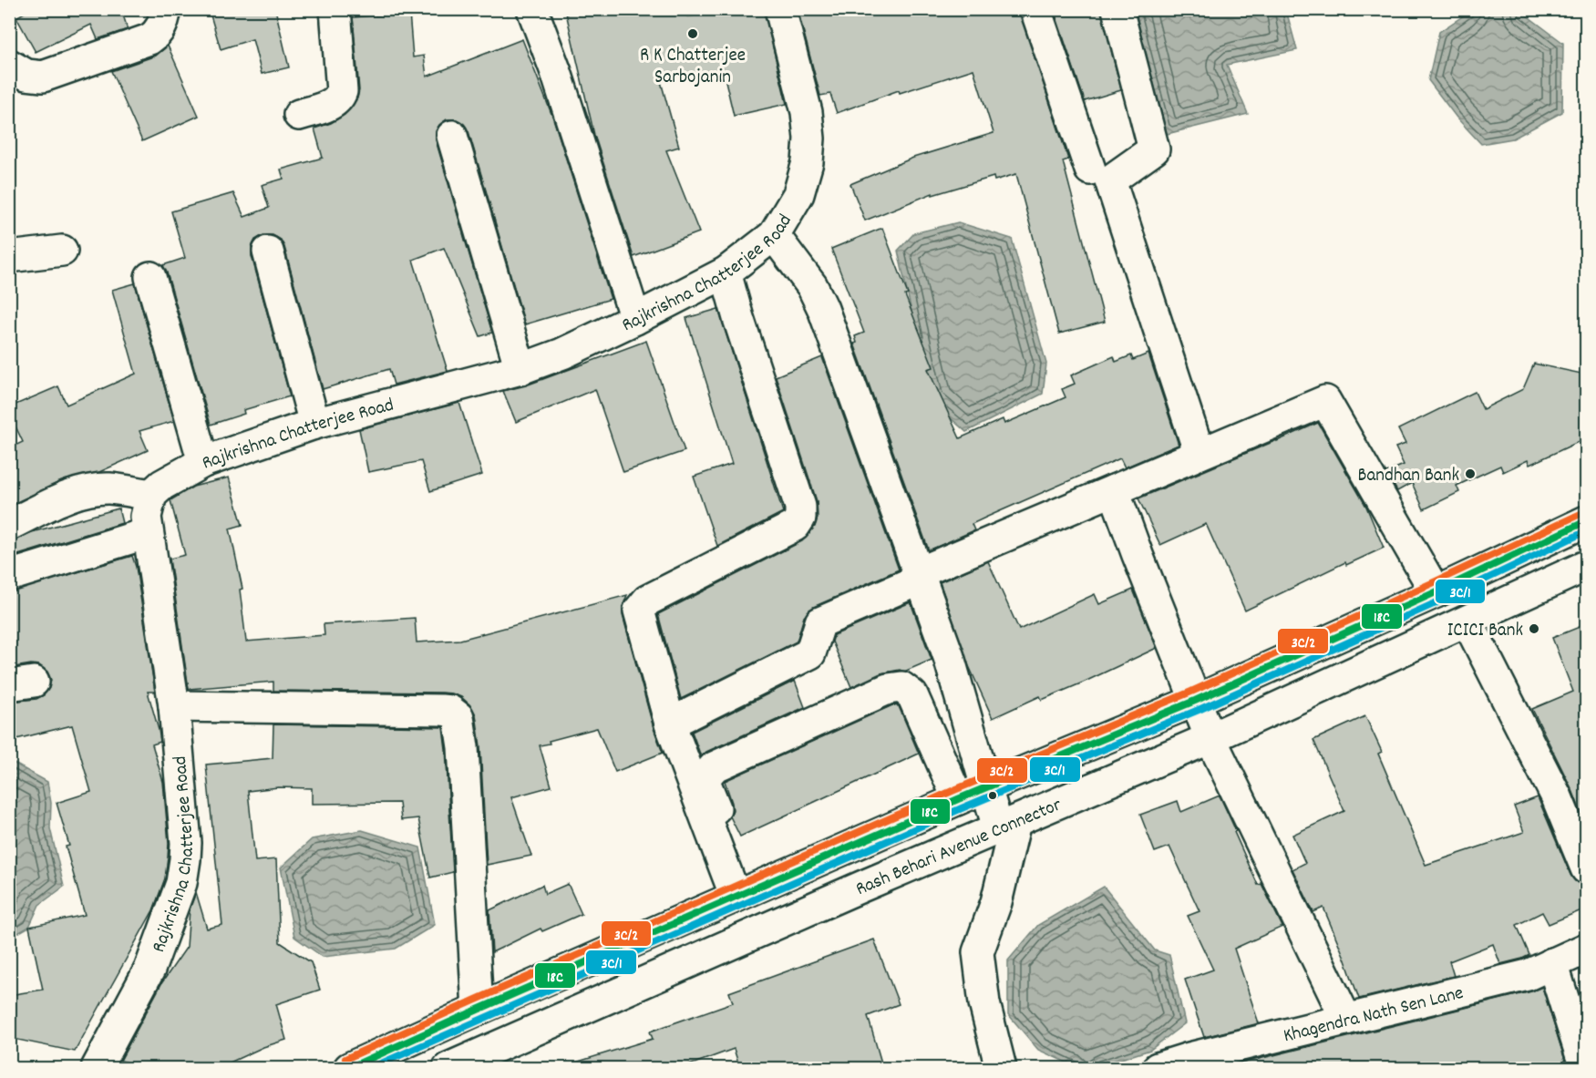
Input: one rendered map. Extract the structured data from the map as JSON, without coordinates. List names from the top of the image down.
{
  "streets": {
    "street": ["Rajkrishna Chatterjee Road", "Rash Behari Avenue Connector", "Khagendra Nath Sen Lane"]
  },
  "places": ["R K Chatterjee Sarbojanin", "Bandhan Bank", "ICICI Bank"],
  "lines": ["transit line 3C/2", "transit line 18C", "transit line 3C/1"]
}
